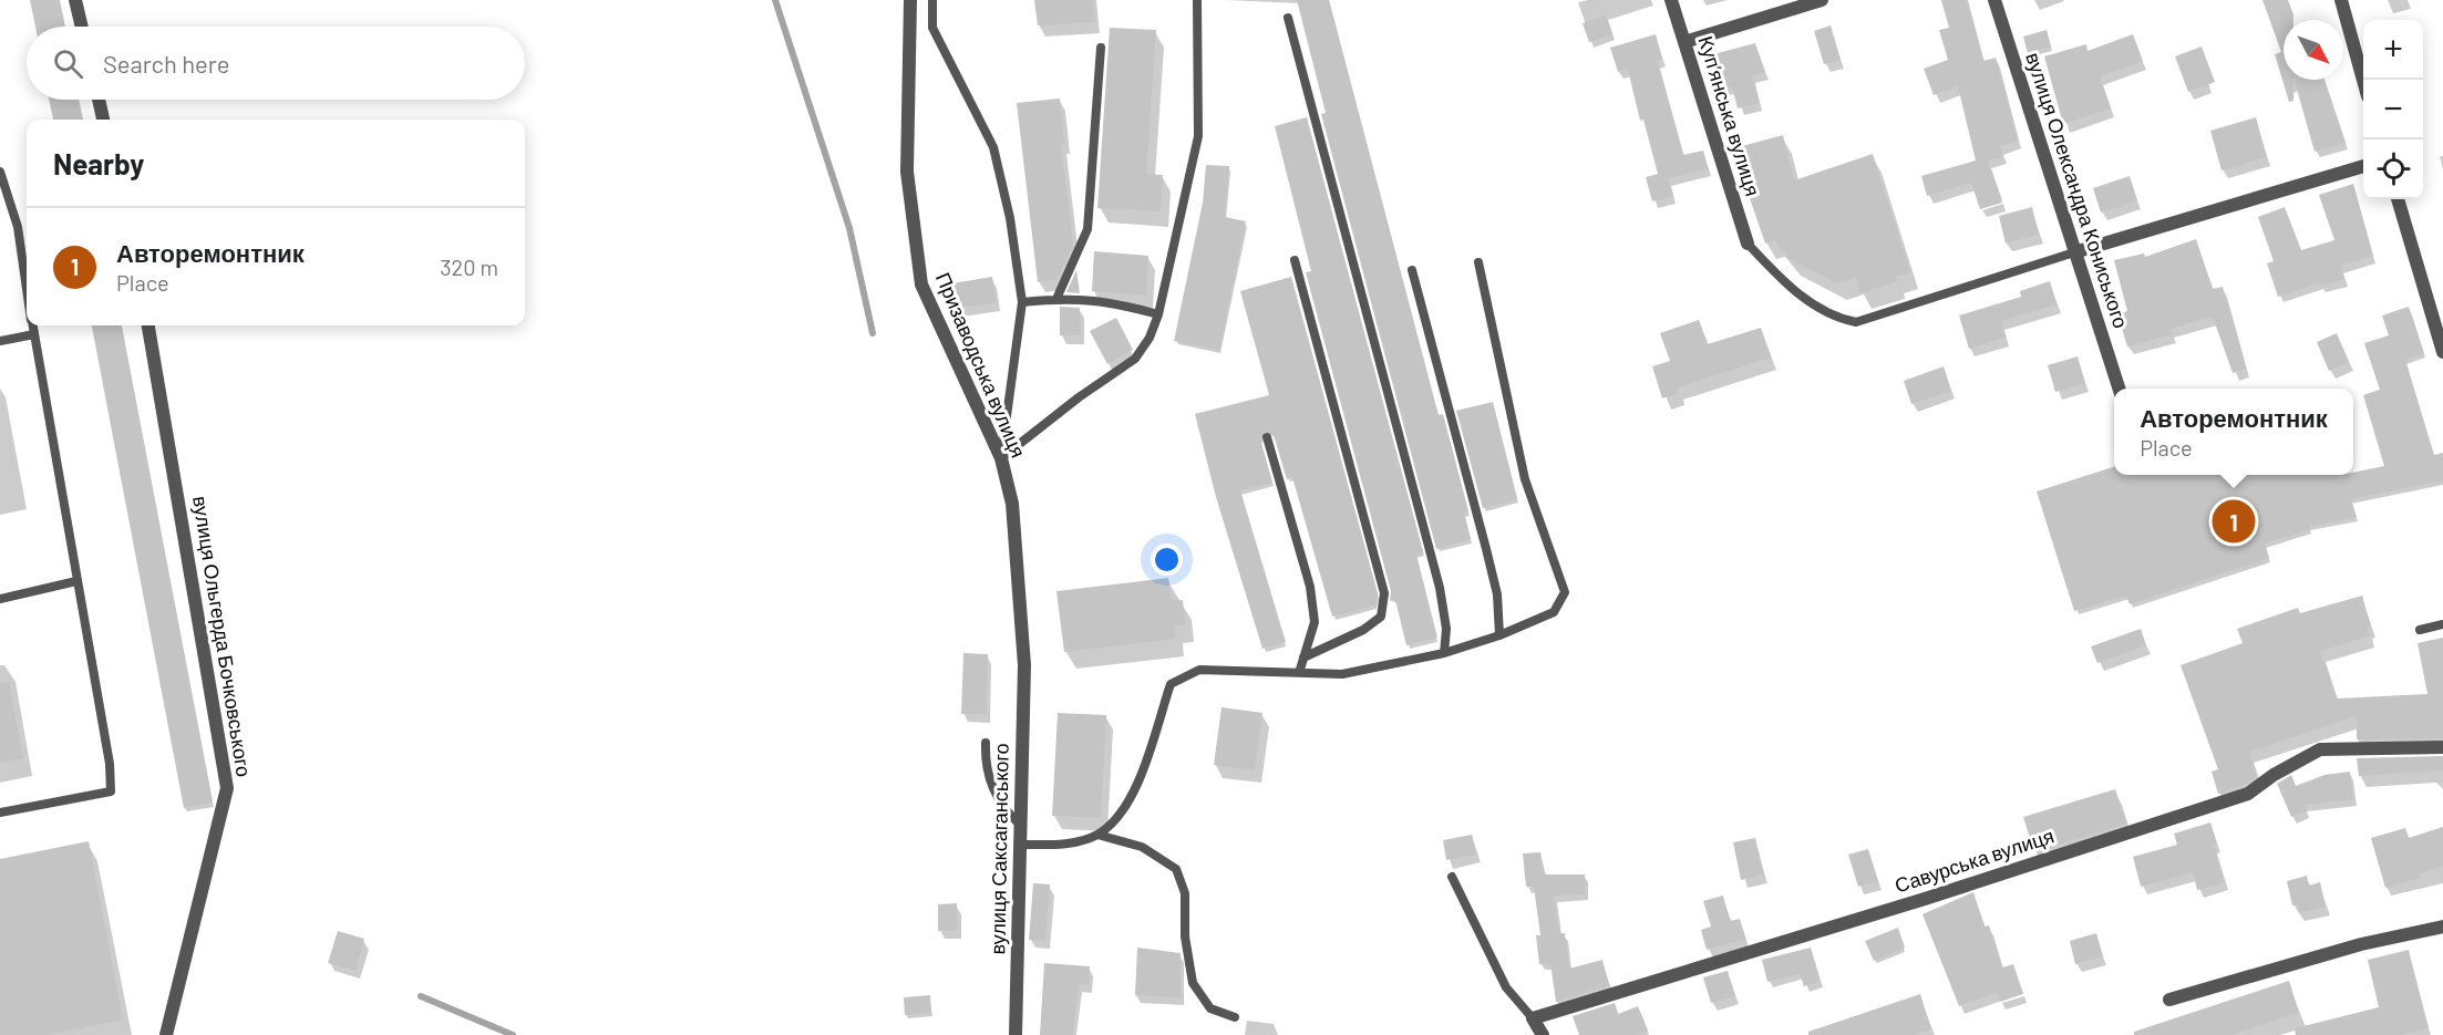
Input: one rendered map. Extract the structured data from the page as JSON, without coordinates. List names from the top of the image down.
{
  "streets": {
    "street": [
      "Купʼянська вулиця",
      "вулиця Олександра Кониського",
      "Призаводська вулиця",
      "вулиця Ольгерда Бочковського",
      "вулиця Саксаганського",
      "Савурська вулиця"
    ]
  },
  "crossings": [
    ["Призаводська вулиця", "вулиця Саксаганського"]
  ],
  "north": "bottom right",
  "page": {
    "map_buttons": ["+", "−"],
    "search": "Search here",
    "heading": "Nearby",
    "list": [
      {
        "mark": "1",
        "name": "Авторемонтник",
        "note": "Place",
        "value": "320 m"
      }
    ],
    "popup": ["Авторемонтник", "Place"],
    "pins": "1"
  }
}
